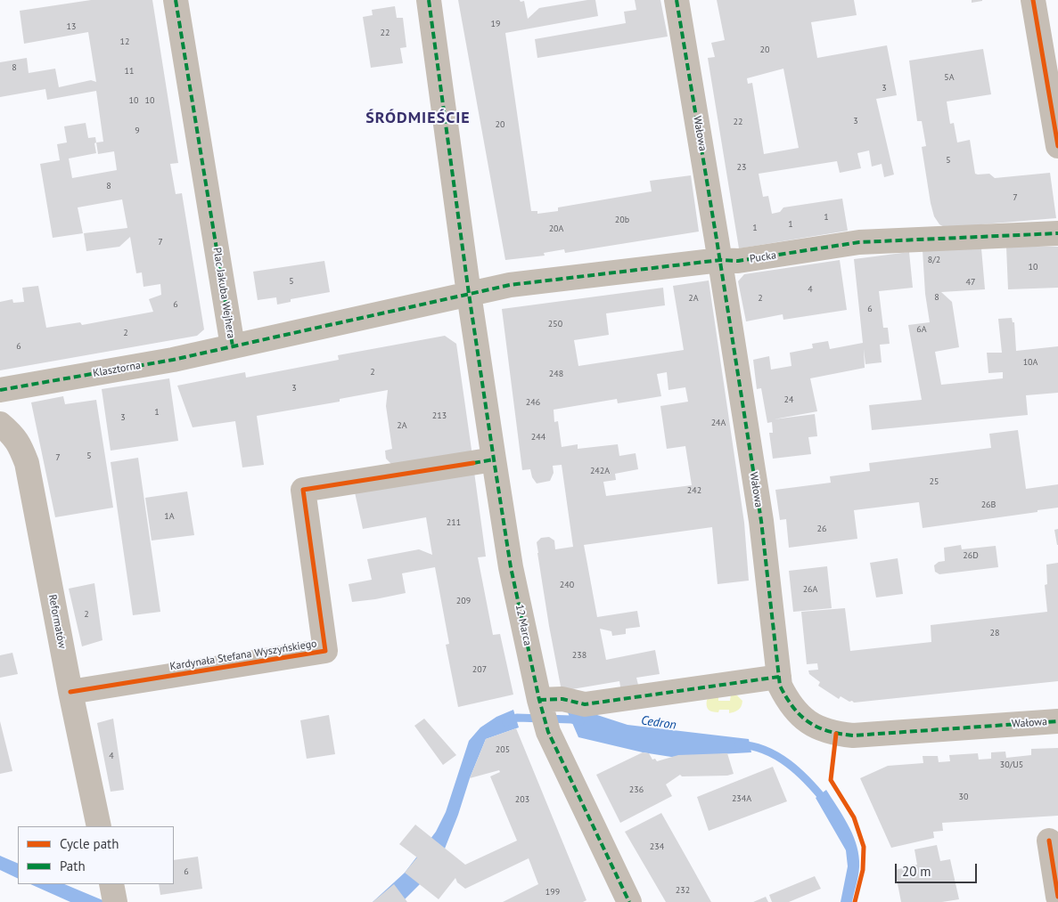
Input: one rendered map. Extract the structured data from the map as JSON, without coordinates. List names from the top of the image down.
{
  "streets": {
    "street": [
      "Wałowa",
      "Pucka",
      "Plac Jakuba Wejhera",
      "Klasztorna",
      "Reformatów",
      "12 Marca",
      "Kardynała Stefana Wyszyńskiego"
    ]
  },
  "crossings": [
    ["Wałowa", "Pucka"],
    ["Pucka", "Plac Jakuba Wejhera"],
    ["Pucka", "12 Marca"],
    ["Plac Jakuba Wejhera", "Klasztorna"],
    ["Plac Jakuba Wejhera", "12 Marca"],
    ["Reformatów", "Kardynała Stefana Wyszyńskiego"],
    ["12 Marca", "Kardynała Stefana Wyszyńskiego"]
  ],
  "districts": ["ŚRÓDMIEŚCIE"],
  "water": ["Cedron"],
  "house_numbers": [
    "19",
    "13",
    "22",
    "12",
    "20",
    "8",
    "11",
    "5A",
    "3",
    "10",
    "10",
    "3",
    "22",
    "20",
    "9",
    "5",
    "23",
    "8",
    "7",
    "1",
    "20b",
    "1",
    "1",
    "20A",
    "7",
    "8/2",
    "10",
    "5",
    "47",
    "4",
    "8",
    "2A",
    "2",
    "6",
    "6",
    "250",
    "6A",
    "2",
    "6",
    "10A",
    "2",
    "248",
    "3",
    "24",
    "246",
    "1",
    "213",
    "3",
    "24A",
    "2A",
    "244",
    "5",
    "7",
    "242A",
    "25",
    "242",
    "26B",
    "1A",
    "211",
    "26",
    "26D",
    "240",
    "26A",
    "209",
    "2",
    "28",
    "238",
    "207",
    "205",
    "4",
    "30/U5",
    "236",
    "30",
    "234A",
    "203",
    "234",
    "6",
    "232",
    "199"
  ],
  "legend": ["Cycle path", "Path"],
  "scale_bar": "20 m"
}
